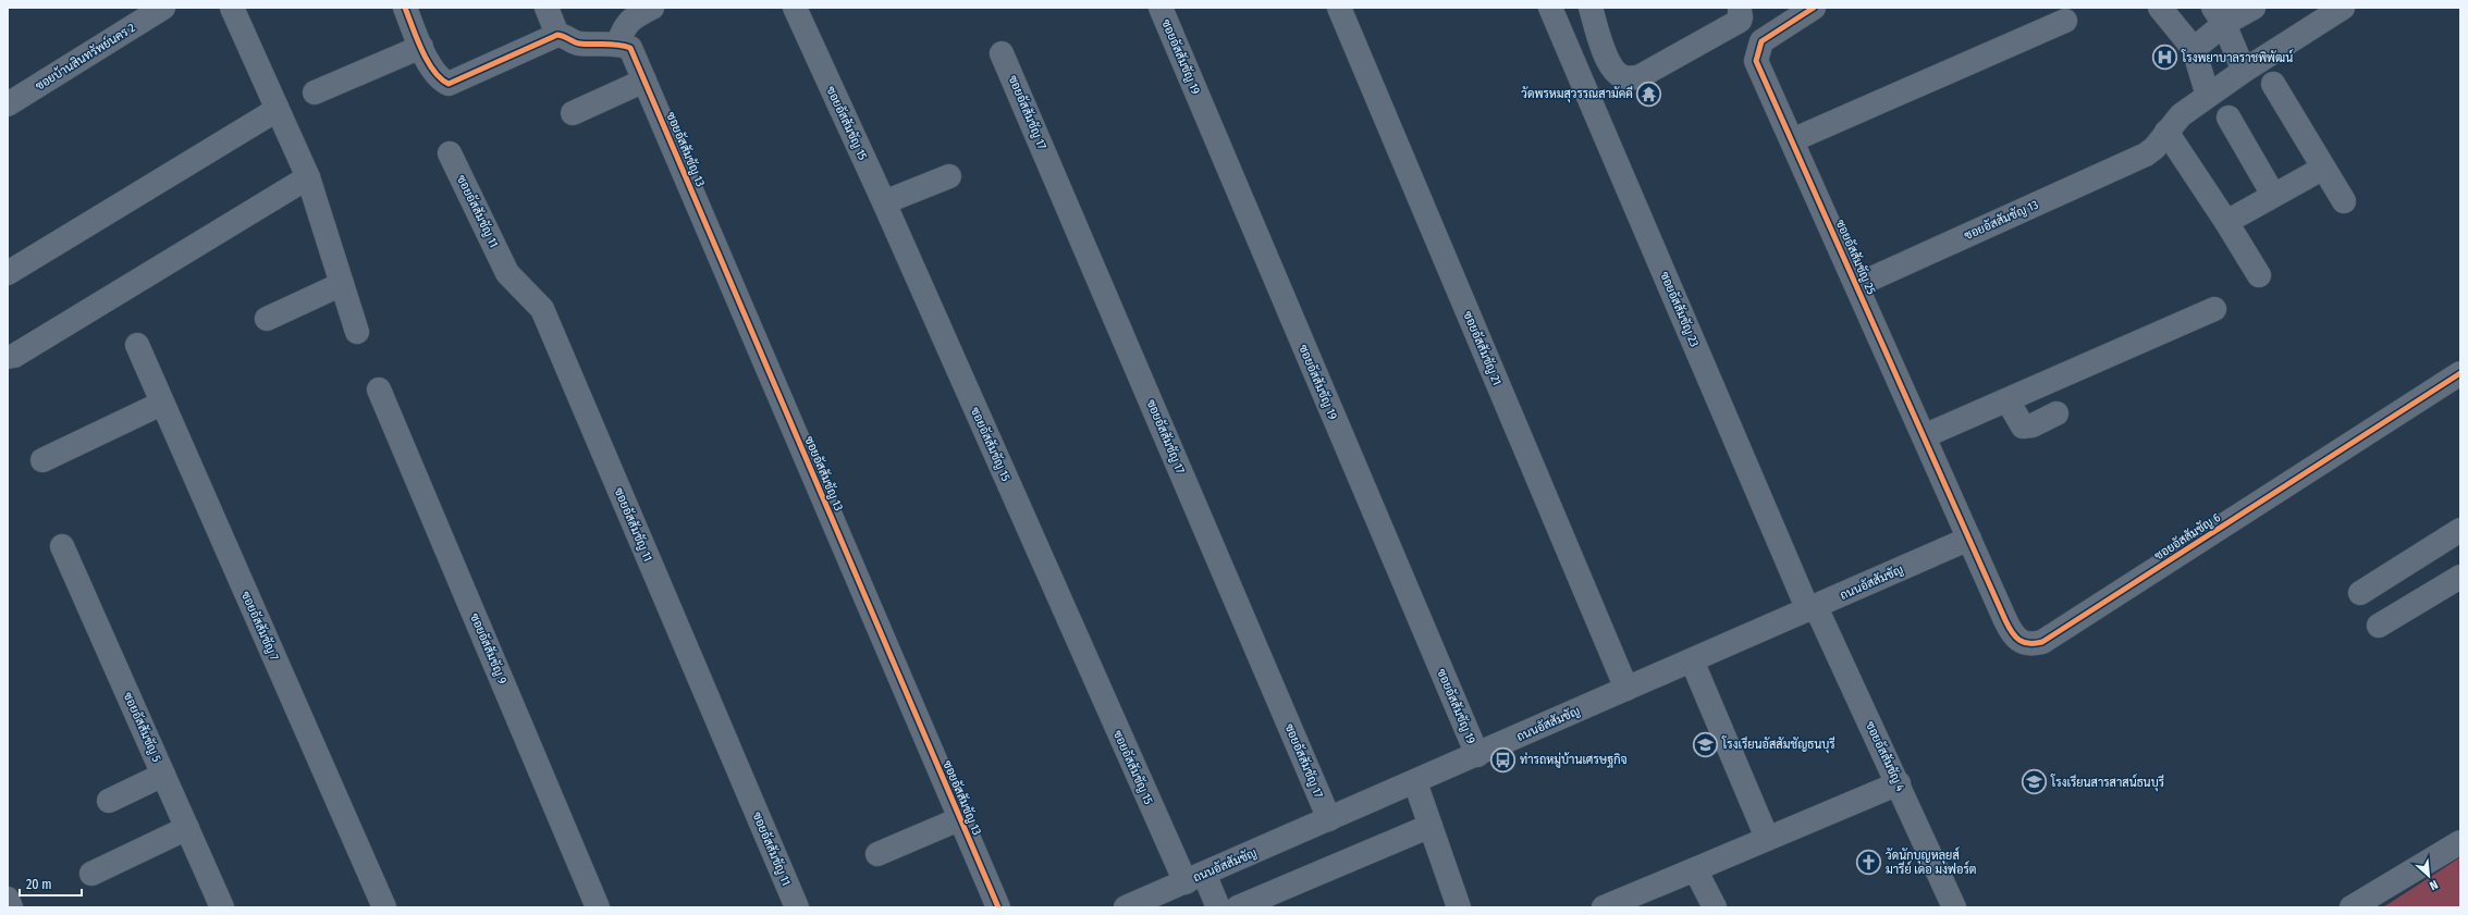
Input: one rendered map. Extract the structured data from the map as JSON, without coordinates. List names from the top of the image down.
{
  "streets": {
    "street": [
      "ซอยบ้านสินทรัพย์นคร 2",
      "ซอยอัสสัมชัญ 19",
      "ซอยอัสสัมชัญ 17",
      "ซอยอัสสัมชัญ 15",
      "ซอยอัสสัมชัญ 13",
      "ซอยอัสสัมชัญ 11",
      "ซอยอัสสัมชัญ 25",
      "ซอยอัสสัมชัญ 23",
      "ซอยอัสสัมชัญ 21",
      "ซอยอัสสัมชัญ 6",
      "ถนนอัสสัมชัญ",
      "ซอยอัสสัมชัญ 7",
      "ซอยอัสสัมชัญ 9",
      "ซอยอัสสัมชัญ 5",
      "ซอยอัสสัมชัญ 4"
    ]
  },
  "crossings": [
    ["ซอยอัสสัมชัญ 19", "ถนนอัสสัมชัญ"],
    ["ซอยอัสสัมชัญ 17", "ถนนอัสสัมชัญ"],
    ["ซอยอัสสัมชัญ 15", "ถนนอัสสัมชัญ"],
    ["ซอยอัสสัมชัญ 13", "ซอยอัสสัมชัญ 25"],
    ["ซอยอัสสัมชัญ 25", "ซอยอัสสัมชัญ 6"],
    ["ซอยอัสสัมชัญ 25", "ถนนอัสสัมชัญ"],
    ["ซอยอัสสัมชัญ 23", "ถนนอัสสัมชัญ"],
    ["ซอยอัสสัมชัญ 23", "ซอยอัสสัมชัญ 4"],
    ["ซอยอัสสัมชัญ 21", "ถนนอัสสัมชัญ"],
    ["ซอยอัสสัมชัญ 6", "ถนนอัสสัมชัญ"],
    ["ถนนอัสสัมชัญ", "ซอยอัสสัมชัญ 4"]
  ],
  "places": {
    "hospital": ["โรงพยาบาลราชพิพัฒน์"],
    "temple": ["วัดพรหมสุวรรณสามัคคี"],
    "school or university": ["โรงเรียนอัสสัมชัญธนบุรี", "โรงเรียนสารสาสน์ธนบุรี"],
    "bus stop": ["ท่ารถหมู่บ้านเศรษฐกิจ"],
    "church": ["วัดนักบุญหลุยส์ มารีย์ เดอ มงฟอร์ต"]
  },
  "scale_bar": "20 m",
  "north": "bottom right"
}
